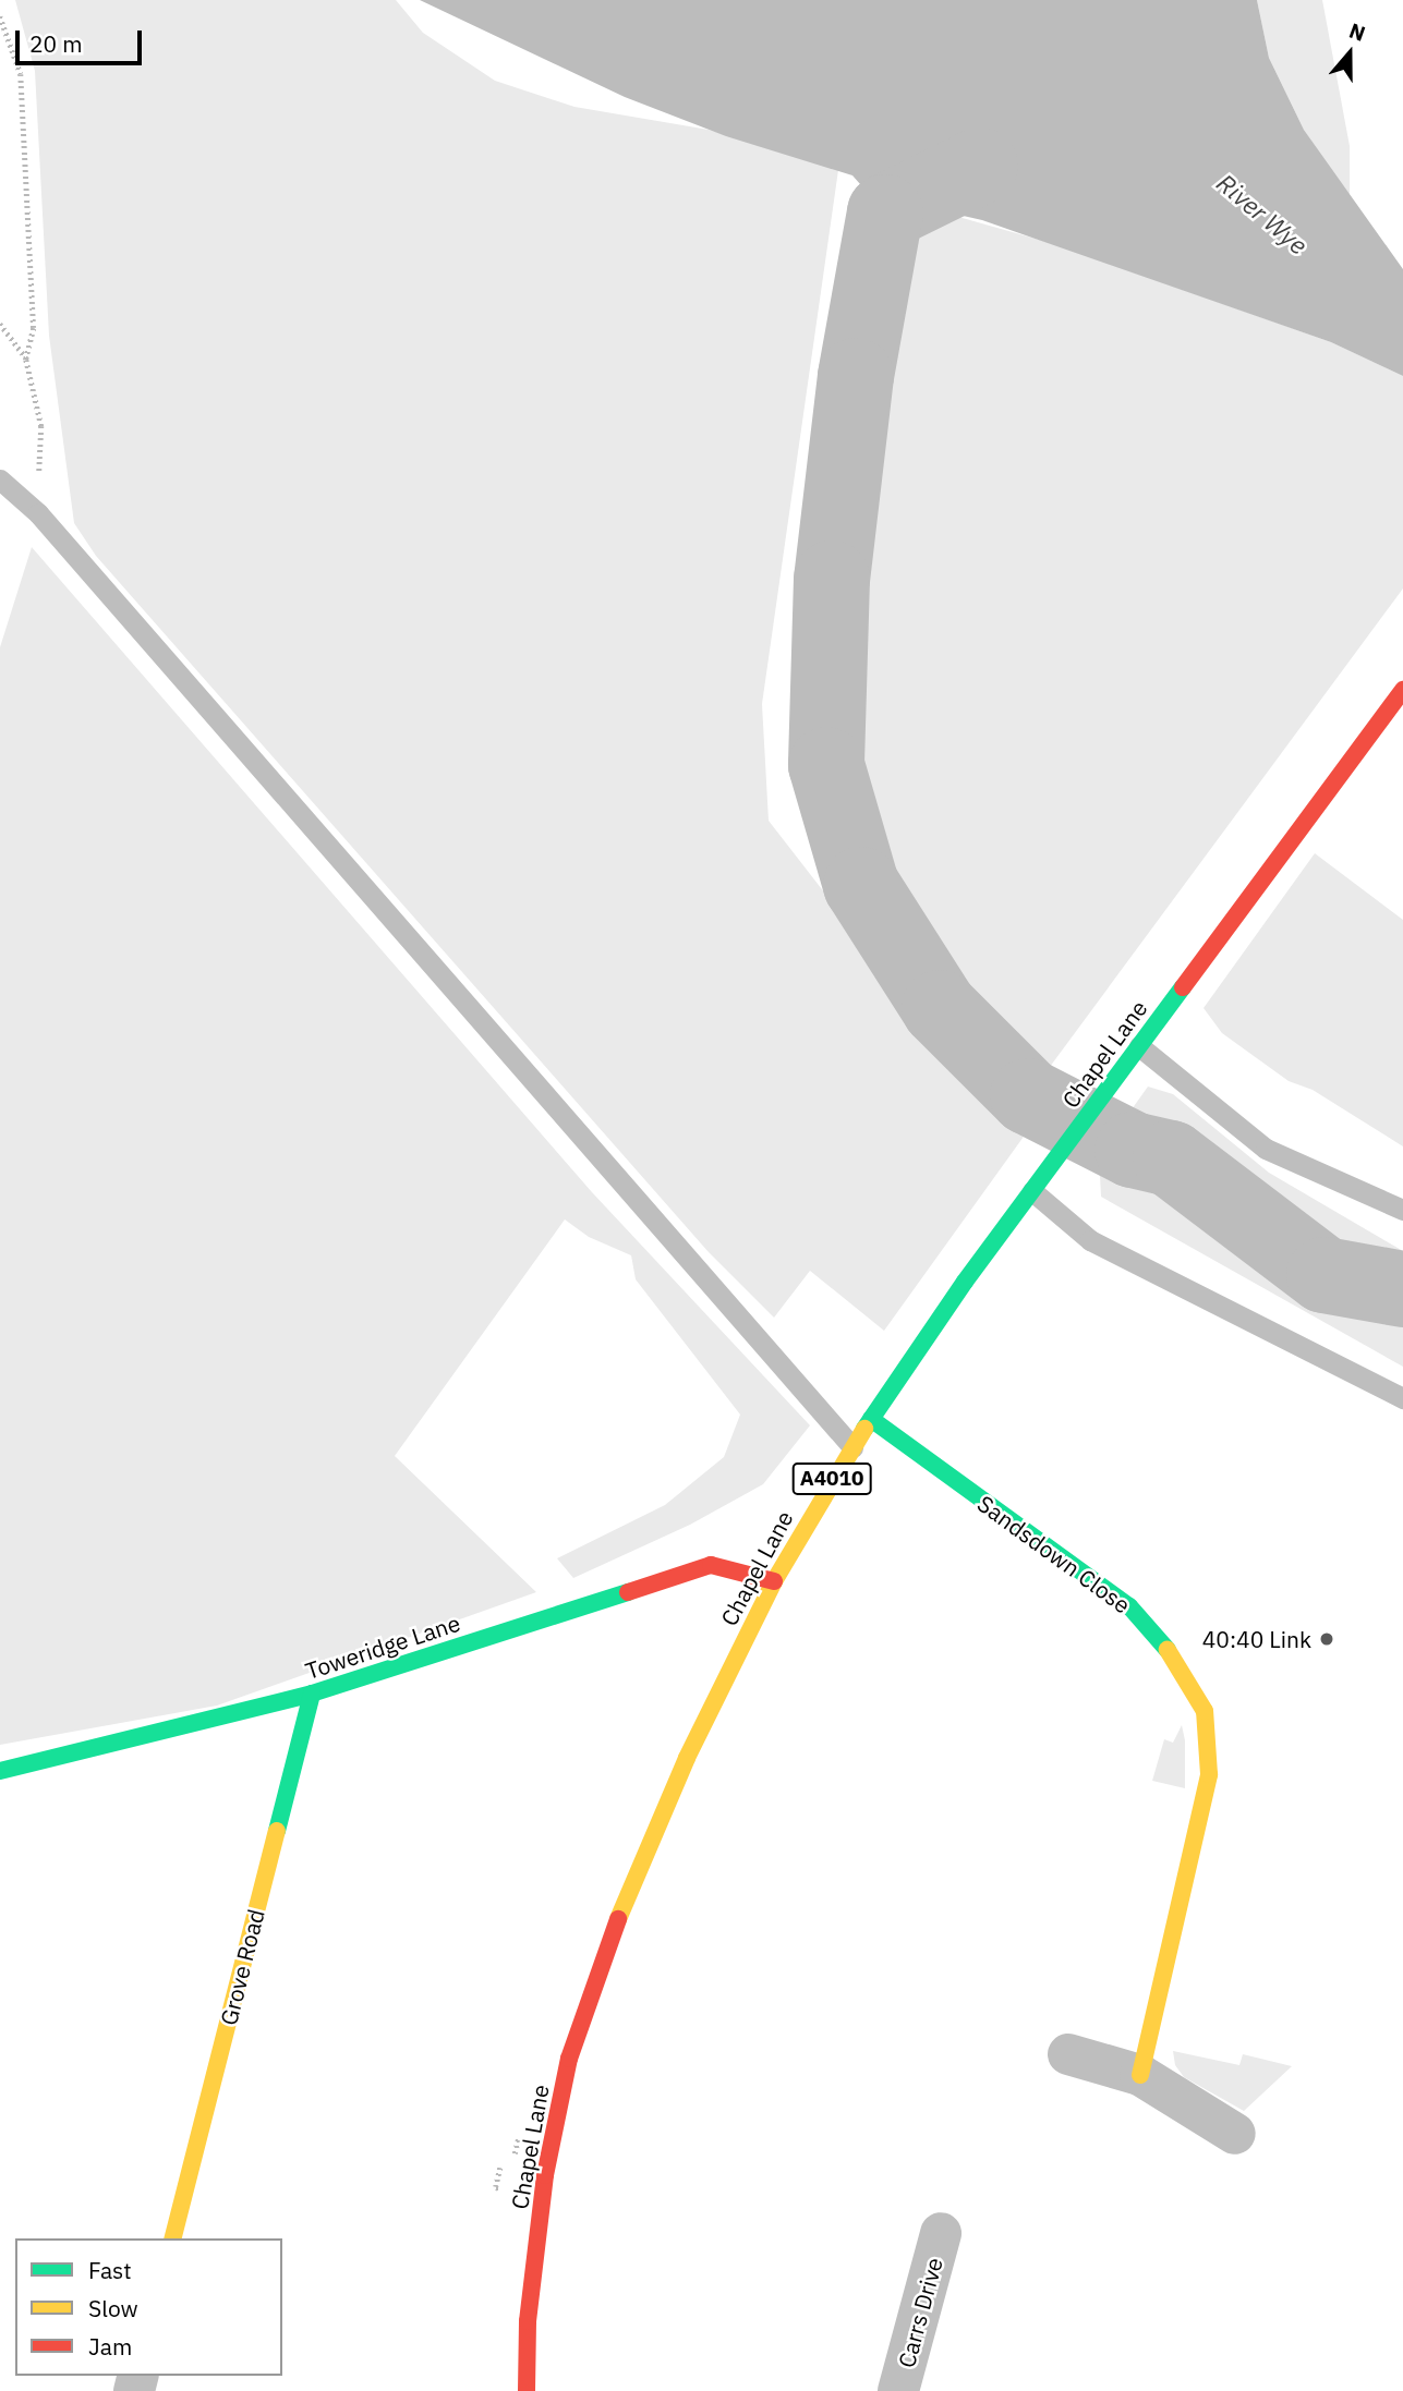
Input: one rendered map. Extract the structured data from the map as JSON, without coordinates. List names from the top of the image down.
{
  "streets": {
    "main road": [
      "Chapel Lane",
      "A4010",
      "Sandsdown Close",
      "Toweridge Lane",
      "Grove Road"
    ],
    "street": ["Carrs Drive"]
  },
  "crossings": [
    ["Chapel Lane", "Sandsdown Close"],
    ["Chapel Lane", "Toweridge Lane"],
    ["Toweridge Lane", "Grove Road"]
  ],
  "water": ["River Wye"],
  "places": ["40:40 Link"],
  "legend": ["Fast", "Slow", "Jam"],
  "scale_bar": "20 m",
  "north": "top"
}
